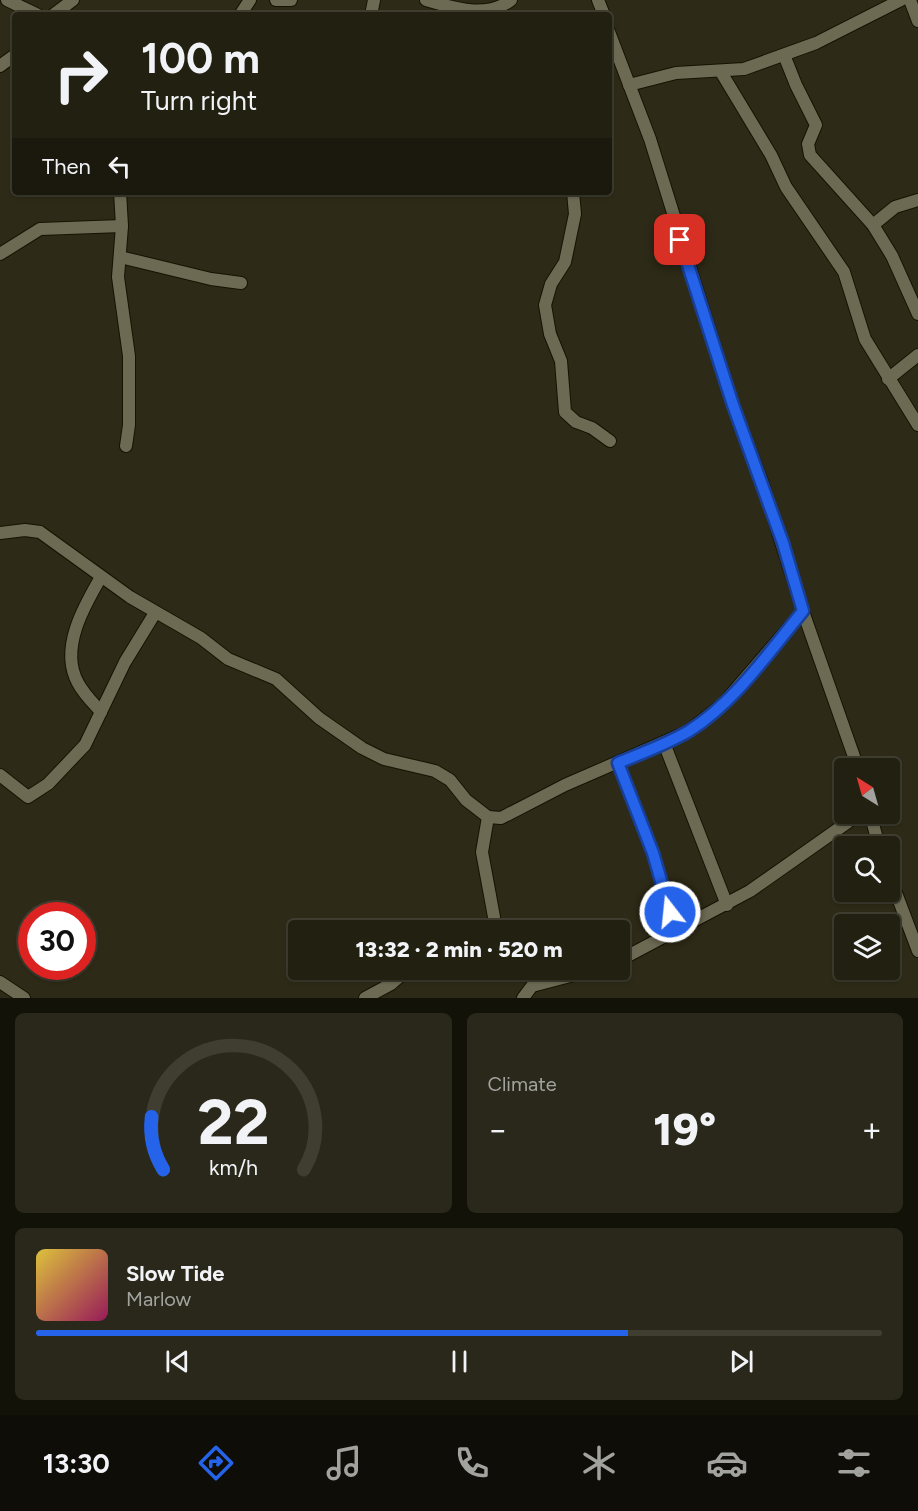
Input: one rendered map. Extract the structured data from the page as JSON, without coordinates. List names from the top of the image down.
{
  "north": "top left",
  "page": {
    "turn": ["100 m", "Turn right"],
    "then": "Then",
    "limit": "30",
    "trip": "13:32 · 2 min · 520 m",
    "tile": "Climate",
    "heat": ["−", "19°", "+"],
    "song": ["Slow Tide", "Marlow"],
    "tabs": "13:30",
    "gauge": ["22", "km/h"]
  }
}
